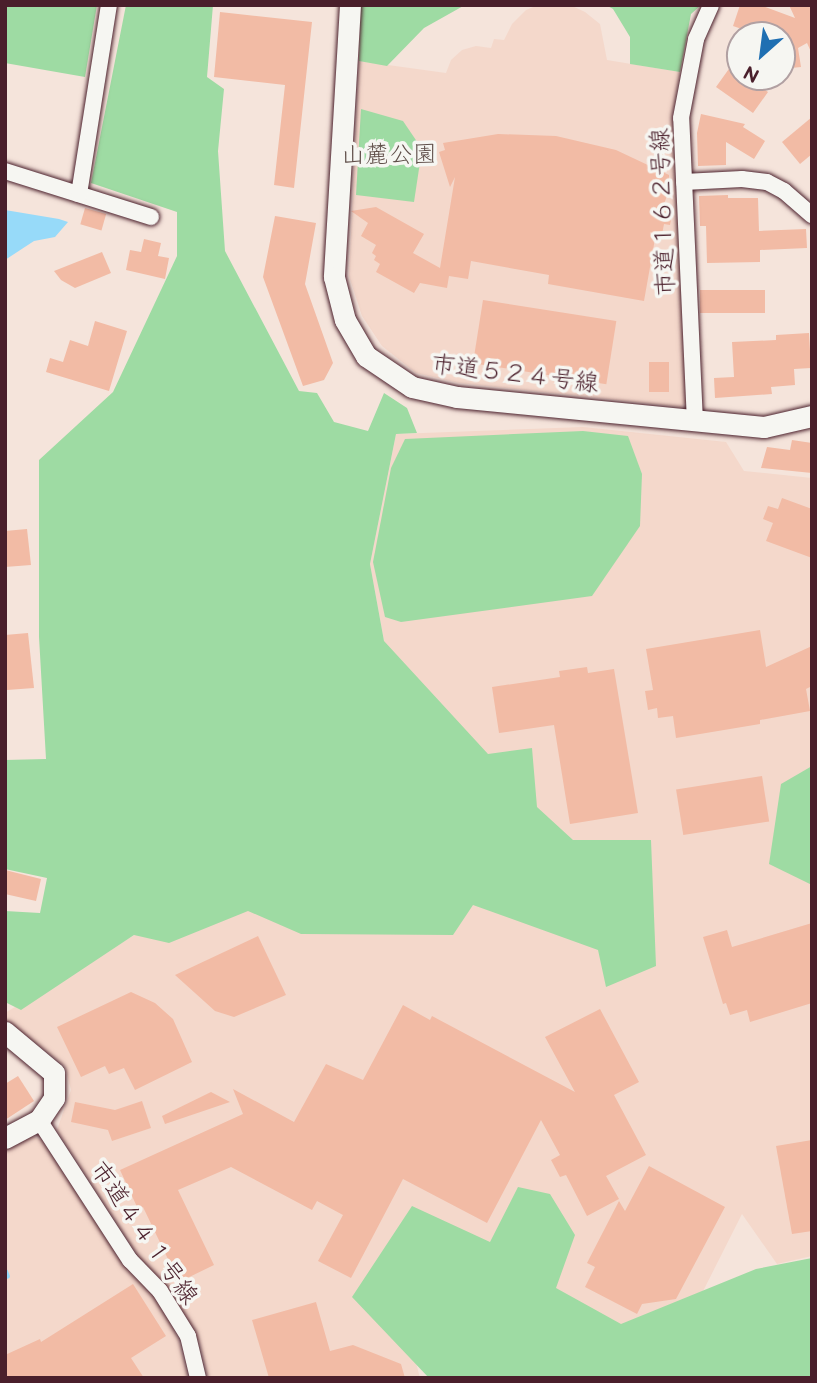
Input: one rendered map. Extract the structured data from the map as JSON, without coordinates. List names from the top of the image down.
{
  "streets": {
    "street": ["市道１６２号線", "市道５２４号線", "市道４４１号線"]
  },
  "crossings": [
    ["市道１６２号線", "市道５２４号線"]
  ],
  "parks": ["山麓公園"],
  "north": "bottom left"
}
